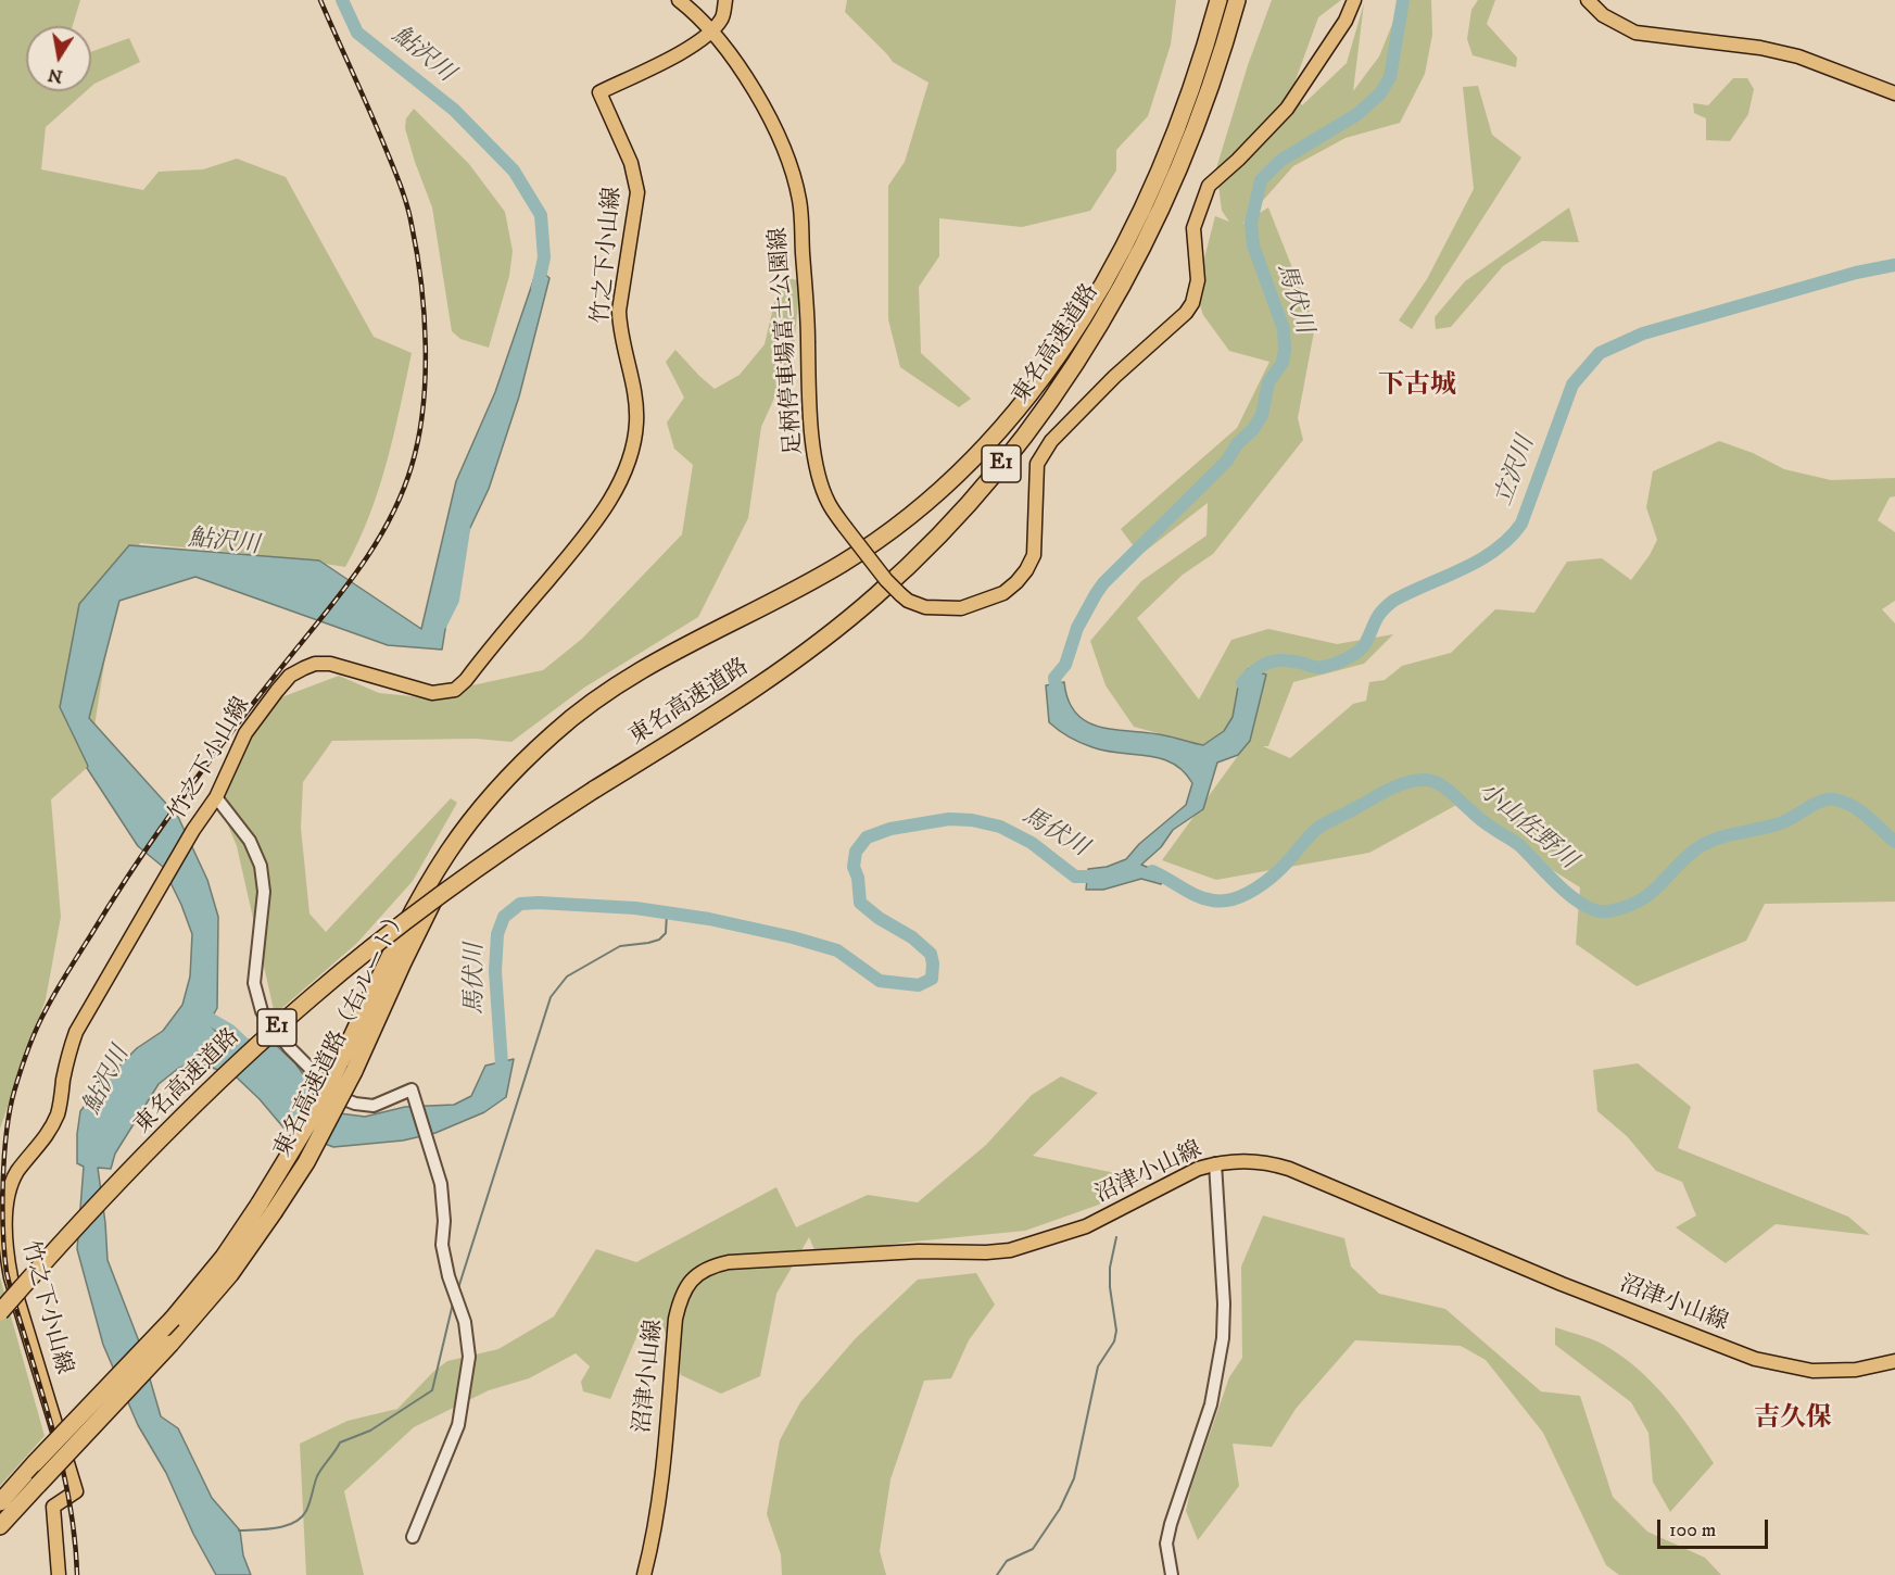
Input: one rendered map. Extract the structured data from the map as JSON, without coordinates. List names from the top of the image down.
{
  "streets": {
    "highway": ["東名高速道路", "E1", "東名高速道路（右ルート）"],
    "main road": ["竹之下小山線", "足柄停車場富士公園線", "沼津小山線"]
  },
  "crossings": [
    ["竹之下小山線", "足柄停車場富士公園線"],
    ["東名高速道路", "E1"],
    ["東名高速道路", "東名高速道路（右ルート）"],
    ["E1", "東名高速道路（右ルート）"]
  ],
  "districts": ["下古城", "吉久保"],
  "water": [
    "鮎沢川",
    "馬伏川",
    "立沢川",
    "小山佐野川"
  ],
  "scale_bar": "100 m",
  "north": "bottom"
}
